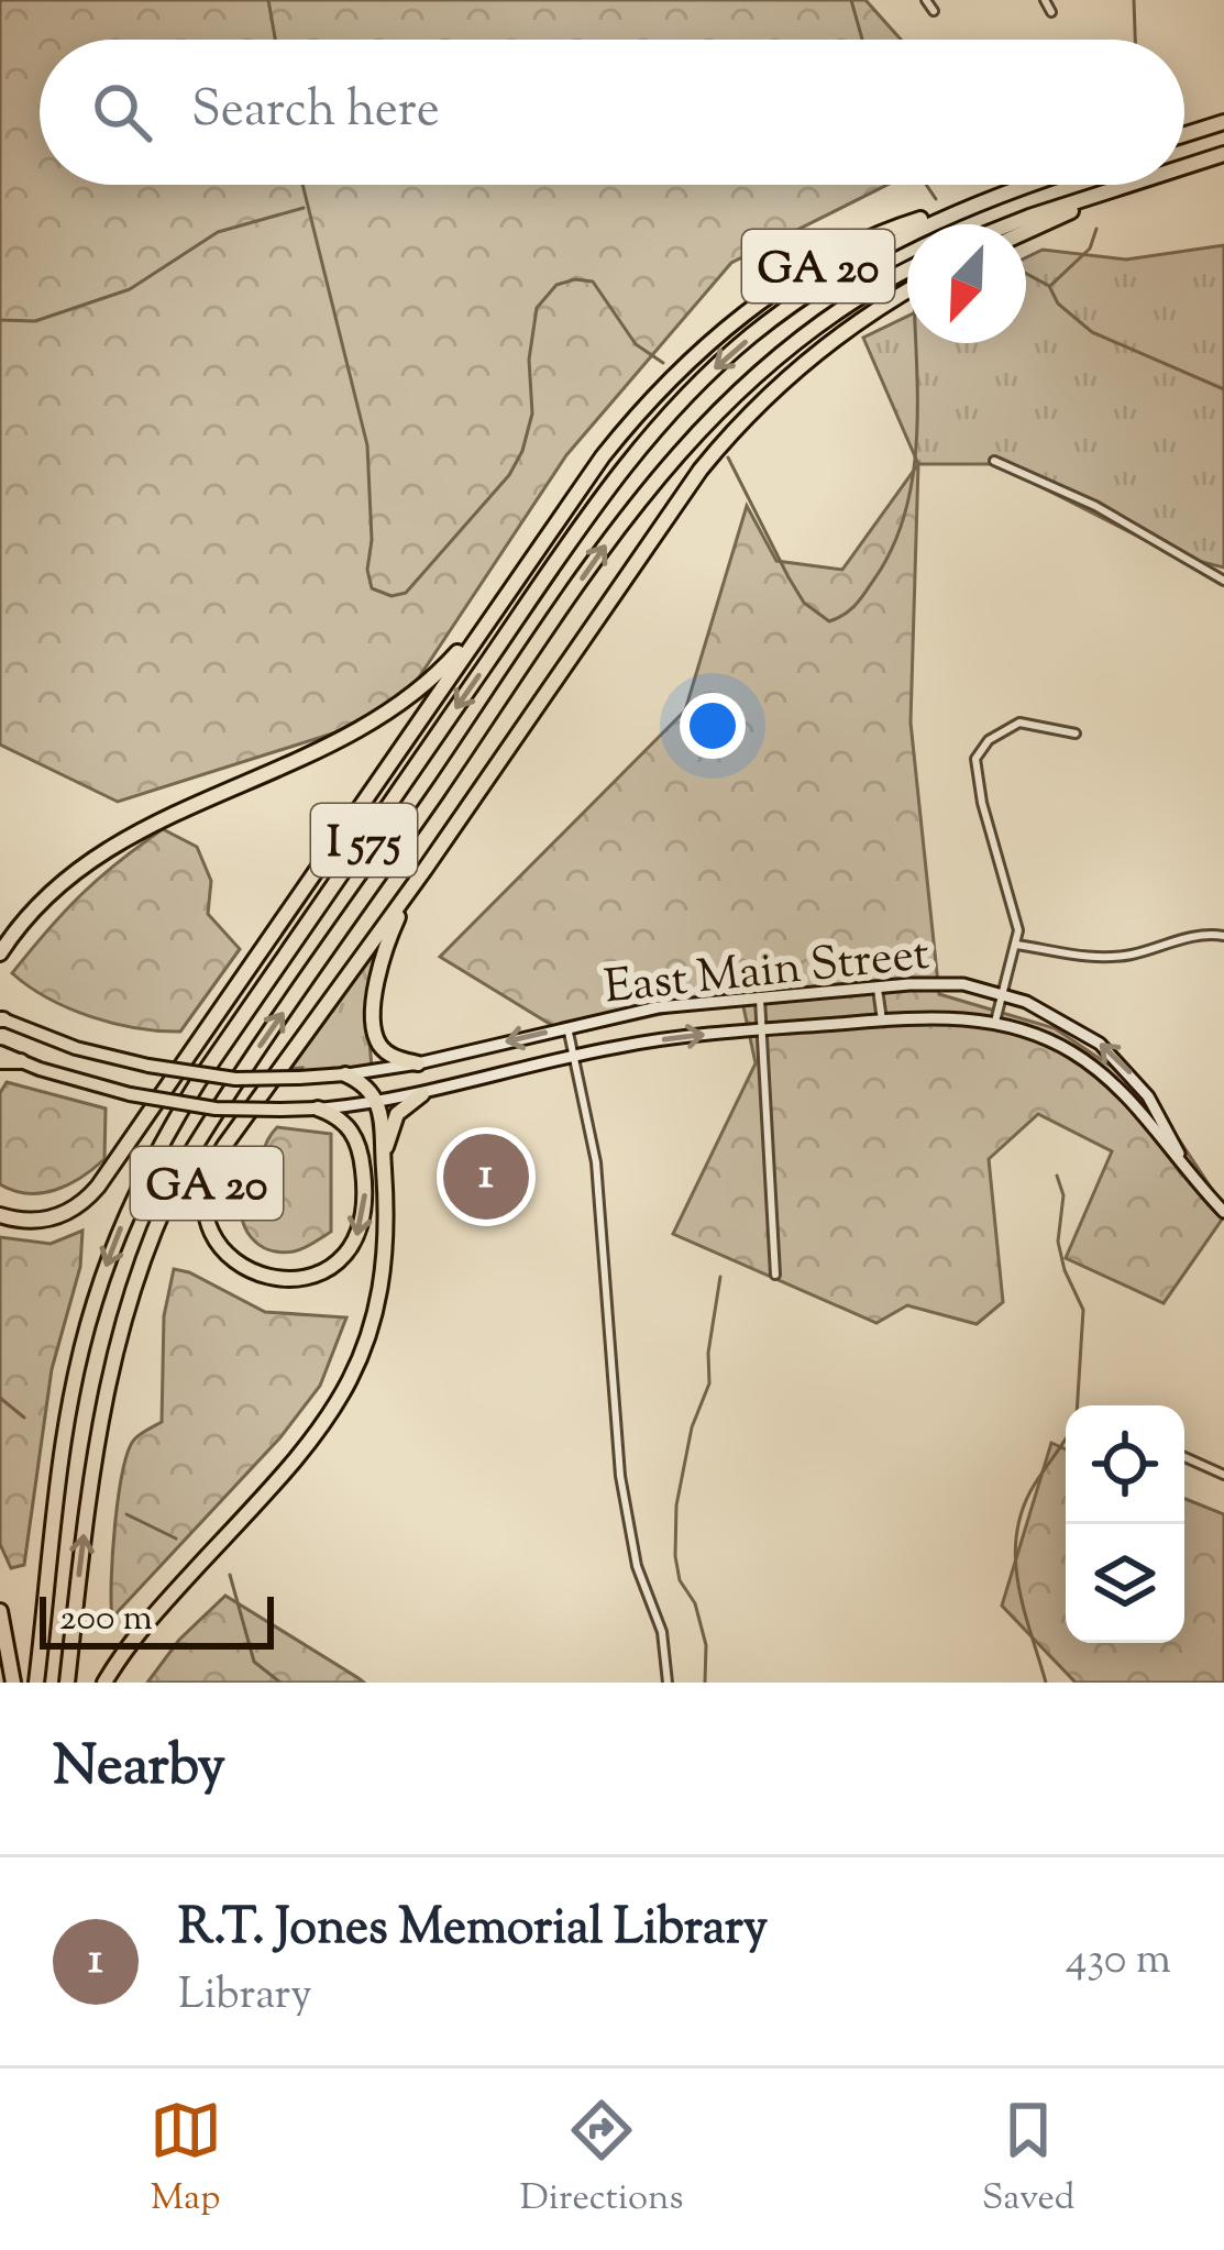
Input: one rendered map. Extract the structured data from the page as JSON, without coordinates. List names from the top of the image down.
{
  "streets": {
    "highway": ["GA 20", "I 575"],
    "main road": ["East Main Street"]
  },
  "crossings": [
    ["GA 20", "I 575"],
    ["GA 20", "East Main Street"]
  ],
  "scale_bar": "200 m",
  "north": "bottom left",
  "page": {
    "search": "Search here",
    "pins": "1",
    "scale": "200 m",
    "heading": "Nearby",
    "list": [
      {
        "mark": "1",
        "name": "R.T. Jones Memorial Library",
        "note": "Library",
        "value": "430 m"
      }
    ],
    "nav": ["Map", "Directions", "Saved"]
  }
}
